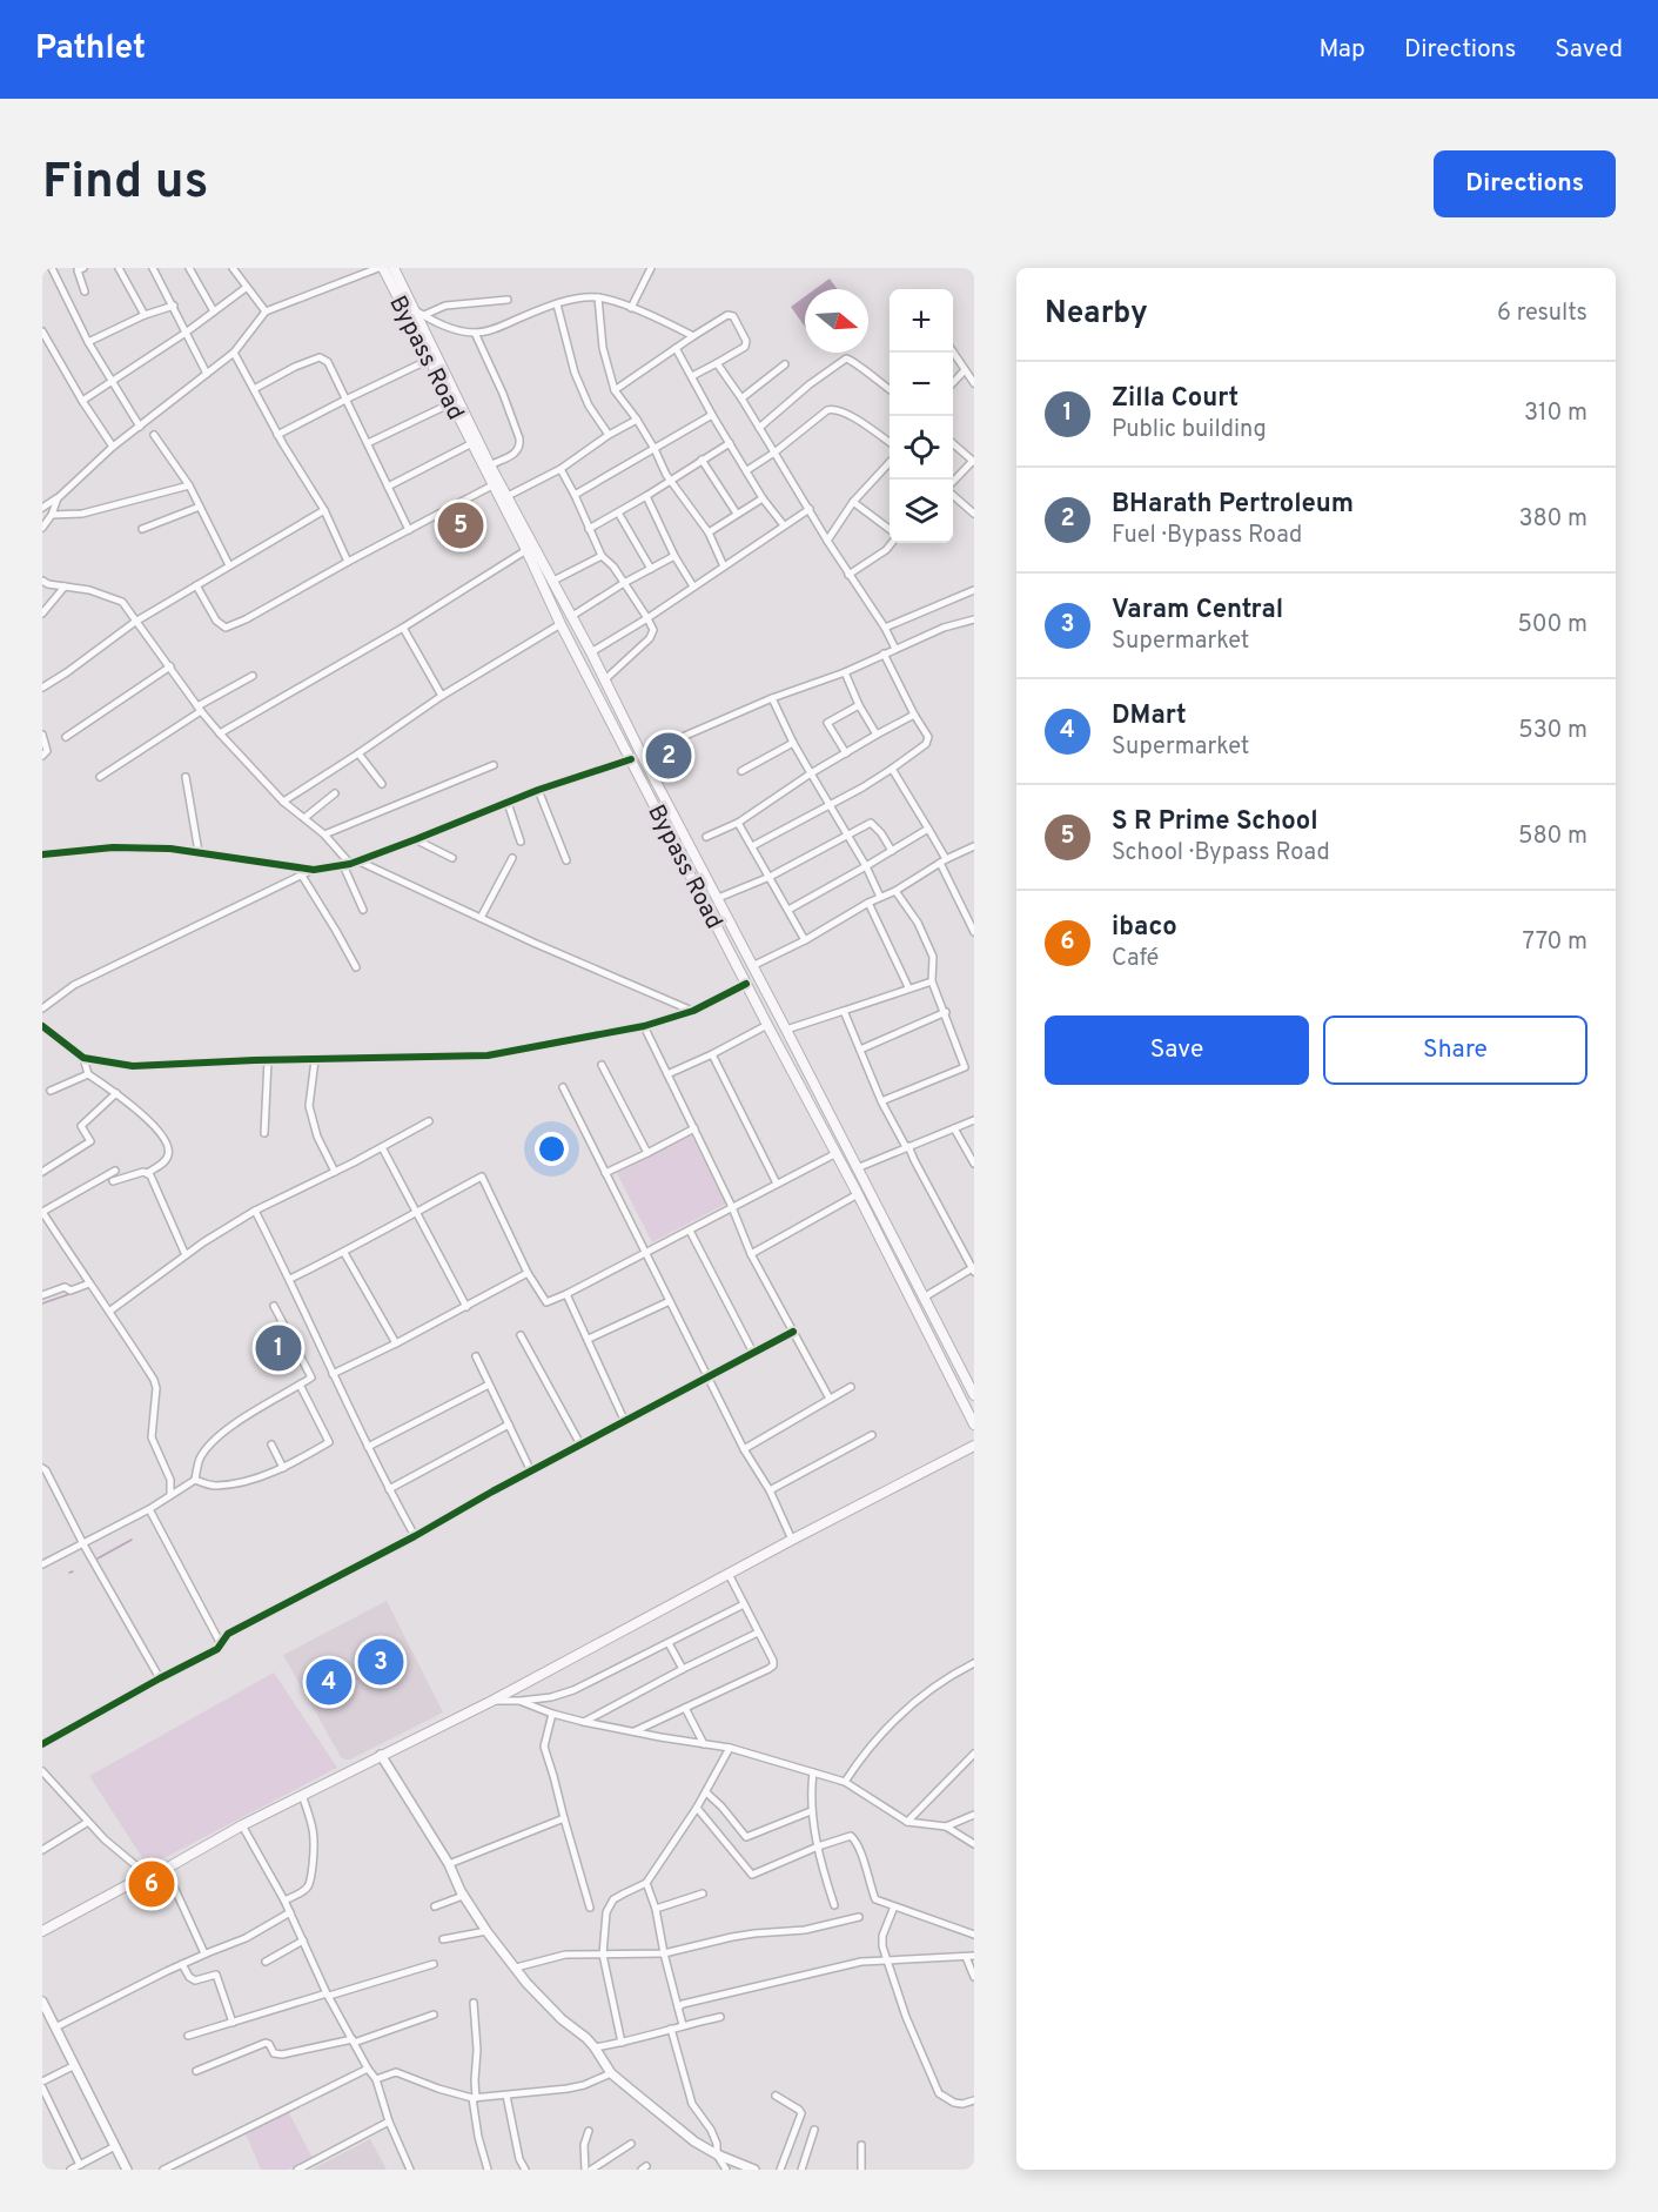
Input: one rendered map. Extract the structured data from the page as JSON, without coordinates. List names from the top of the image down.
{
  "streets": {
    "main road": ["Bypass Road"]
  },
  "north": "right",
  "page": {
    "header": "Pathlet",
    "nav": ["Map", "Directions", "Saved"],
    "buttons": [
      "Directions",
      ["Save", "Share"]
    ],
    "title": "Find us",
    "heading": ["Nearby", "6 results"],
    "map_buttons": ["+", "−"],
    "list": [
      {
        "mark": "1",
        "name": "Zilla Court",
        "note": "Public building",
        "value": "310 m"
      },
      {
        "mark": "2",
        "name": "BHarath Pertroleum",
        "note": "Fuel · Bypass Road",
        "value": "380 m"
      },
      {
        "mark": "3",
        "name": "Varam Central",
        "note": "Supermarket",
        "value": "500 m"
      },
      {
        "mark": "4",
        "name": "DMart",
        "note": "Supermarket",
        "value": "530 m"
      },
      {
        "mark": "5",
        "name": "S R Prime School",
        "note": "School · Bypass Road",
        "value": "580 m"
      },
      {
        "mark": "6",
        "name": "ibaco",
        "note": "Café",
        "value": "770 m"
      }
    ],
    "pins": [
      "5",
      "2",
      "1",
      "3",
      "4",
      "6"
    ]
  }
}
